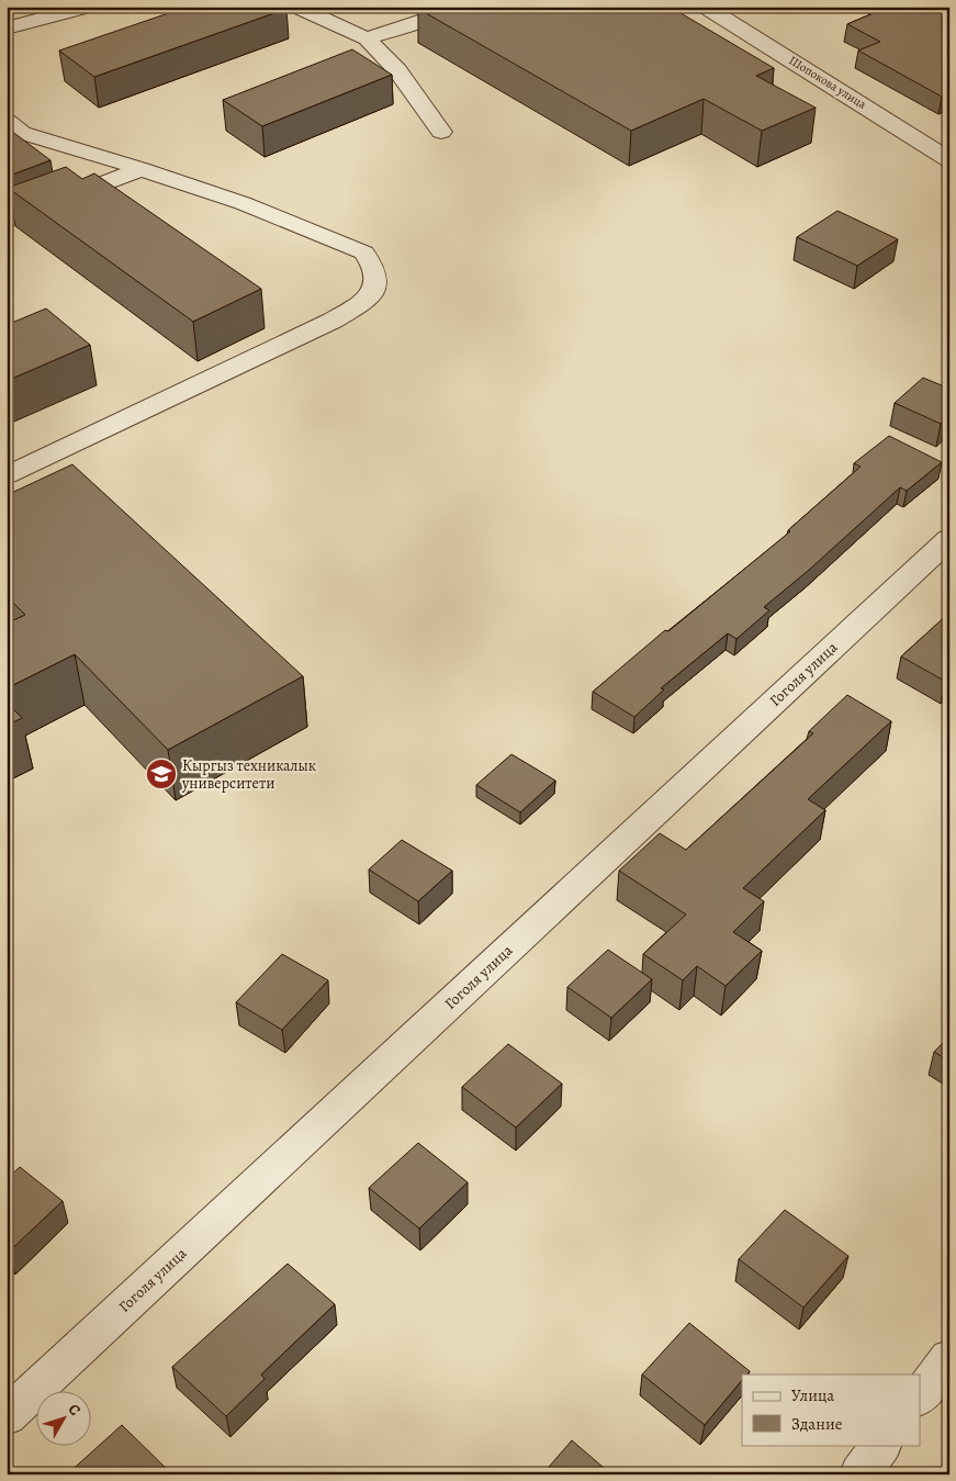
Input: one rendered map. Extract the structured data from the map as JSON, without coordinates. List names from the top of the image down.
{
  "streets": {
    "street": ["Шопокова улица", "Гоголя улица"]
  },
  "places": {
    "school or university": ["Кыргыз техникалык университети"]
  },
  "legend": ["Улица", "Здание"],
  "north": "top right"
}
